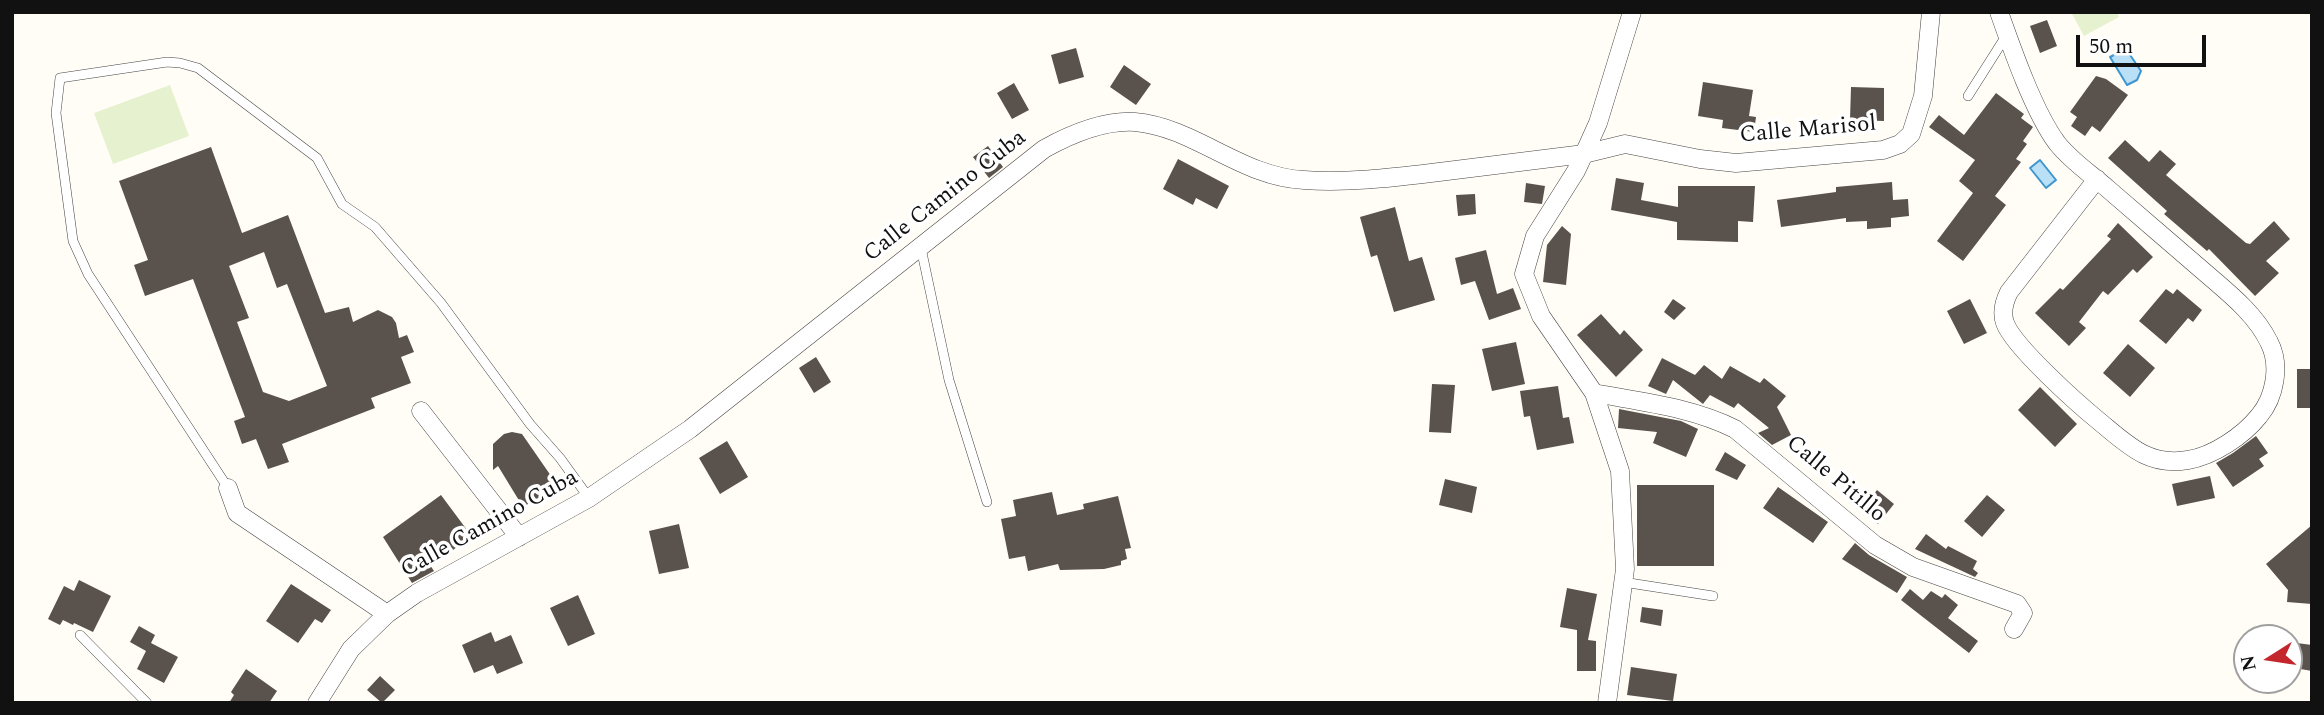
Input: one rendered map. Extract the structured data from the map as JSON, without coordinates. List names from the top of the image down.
{
  "streets": {
    "street": ["Calle Marisol", "Calle Camino Cuba", "Calle Pitillo"]
  },
  "crossings": [
    ["Calle Marisol", "Calle Camino Cuba"]
  ],
  "scale_bar": "50 m",
  "north": "left"
}
